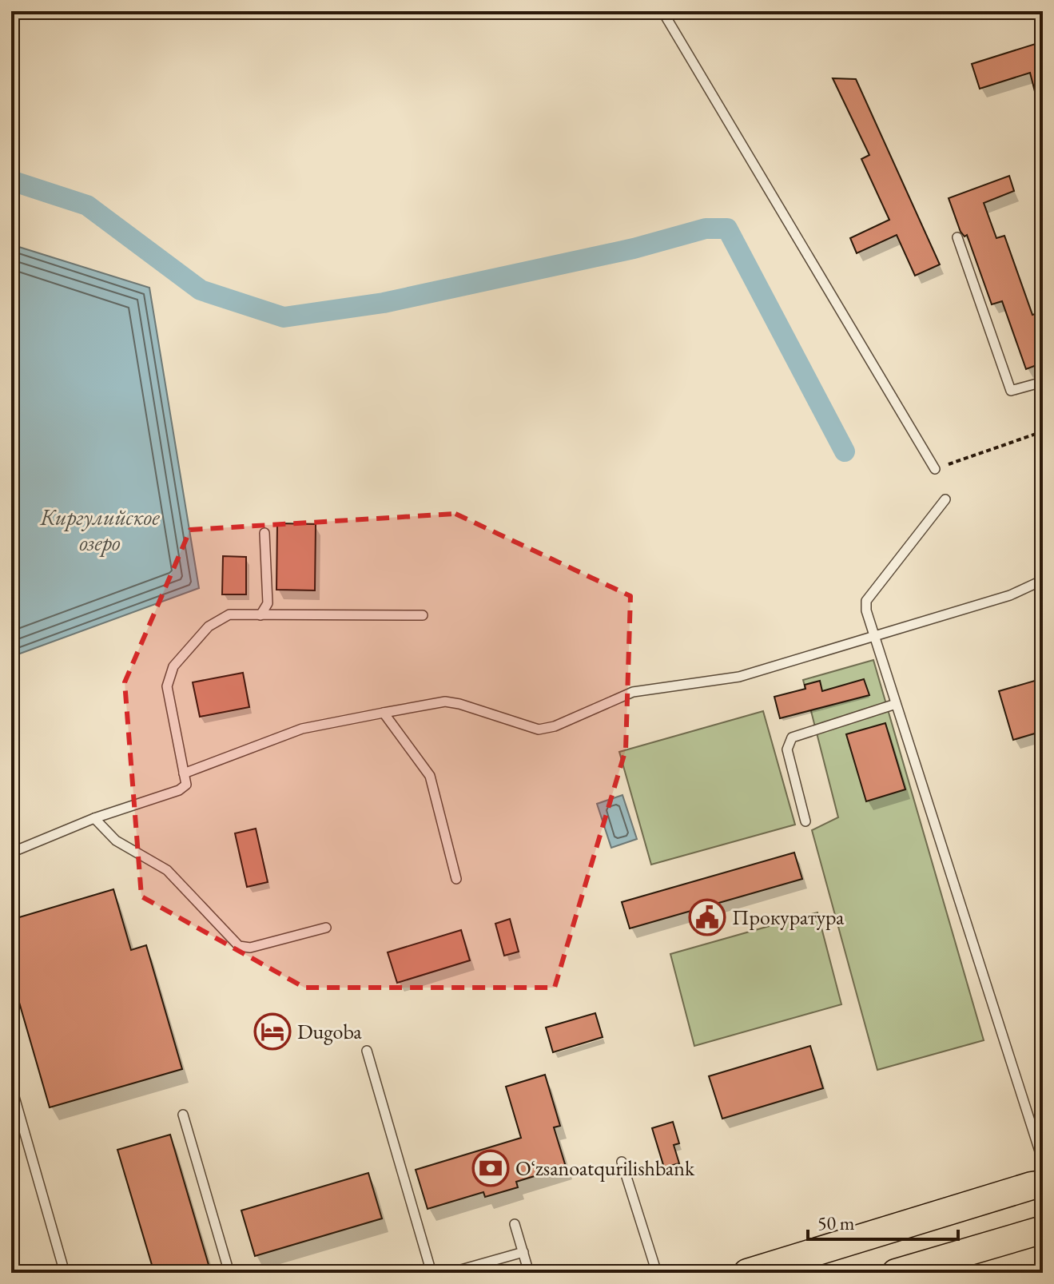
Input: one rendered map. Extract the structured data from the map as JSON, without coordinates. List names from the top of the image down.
{
  "water": ["Киргулийское озеро"],
  "places": {
    "public building": ["Прокуратура"],
    "hotel": ["Dugoba"],
    "bank": ["Oʻzsanoatqurilishbank"]
  },
  "scale_bar": "50 m"
}
